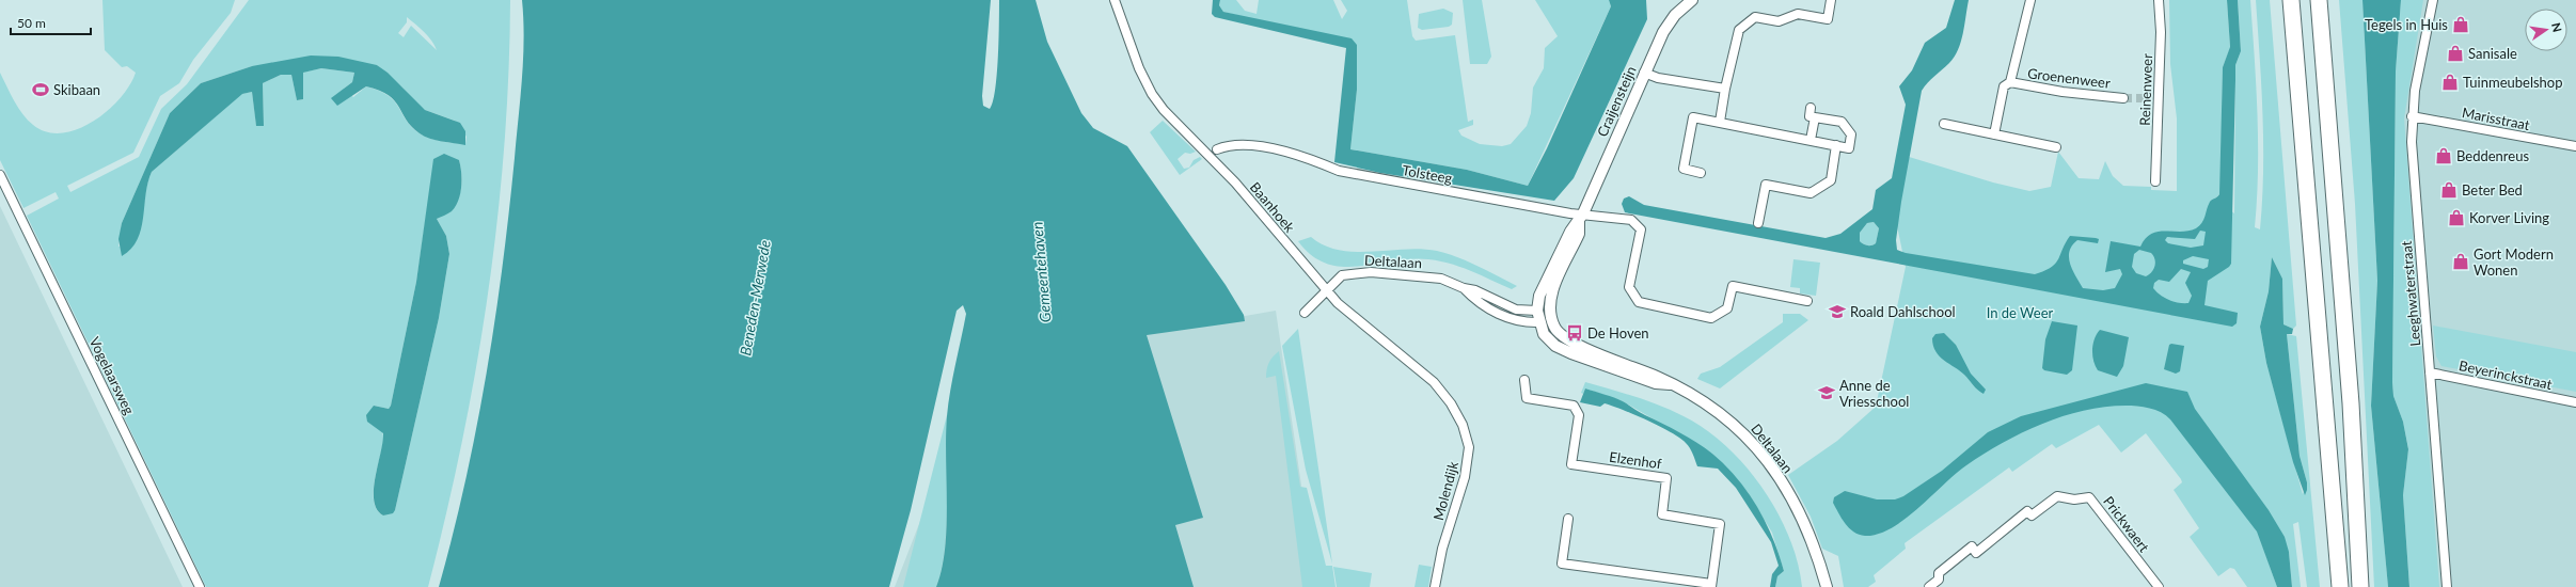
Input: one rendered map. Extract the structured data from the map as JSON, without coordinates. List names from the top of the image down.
{
  "streets": {
    "street": [
      "Groenenweer",
      "Reinenweer",
      "Craijensteijn",
      "Marisstraat",
      "Tolsteeg",
      "Baanhoek",
      "Deltalaan",
      "Leeghwaterstraat",
      "Beyerinckstraat",
      "Vogelaarsweg",
      "Elzenhof",
      "Molendijk",
      "Prickwaert"
    ]
  },
  "crossings": [
    ["Craijensteijn", "Tolsteeg"],
    ["Craijensteijn", "Deltalaan"],
    ["Marisstraat", "Leeghwaterstraat"],
    ["Baanhoek", "Deltalaan"],
    ["Baanhoek", "Molendijk"],
    ["Leeghwaterstraat", "Beyerinckstraat"]
  ],
  "water": ["Gemeentehaven", "Beneden-Merwede"],
  "parks": ["In de Weer"],
  "places": {
    "shop": [
      "Tegels in Huis",
      "Sanisale",
      "Tuinmeubelshop",
      "Beddenreus",
      "Beter Bed",
      "Korver Living",
      "Gort Modern Wonen"
    ],
    "sports": ["Skibaan"],
    "school or university": ["Roald Dahlschool", "Anne de Vriesschool"],
    "bus stop": ["De Hoven"]
  },
  "scale_bar": "50 m",
  "north": "right"
}
